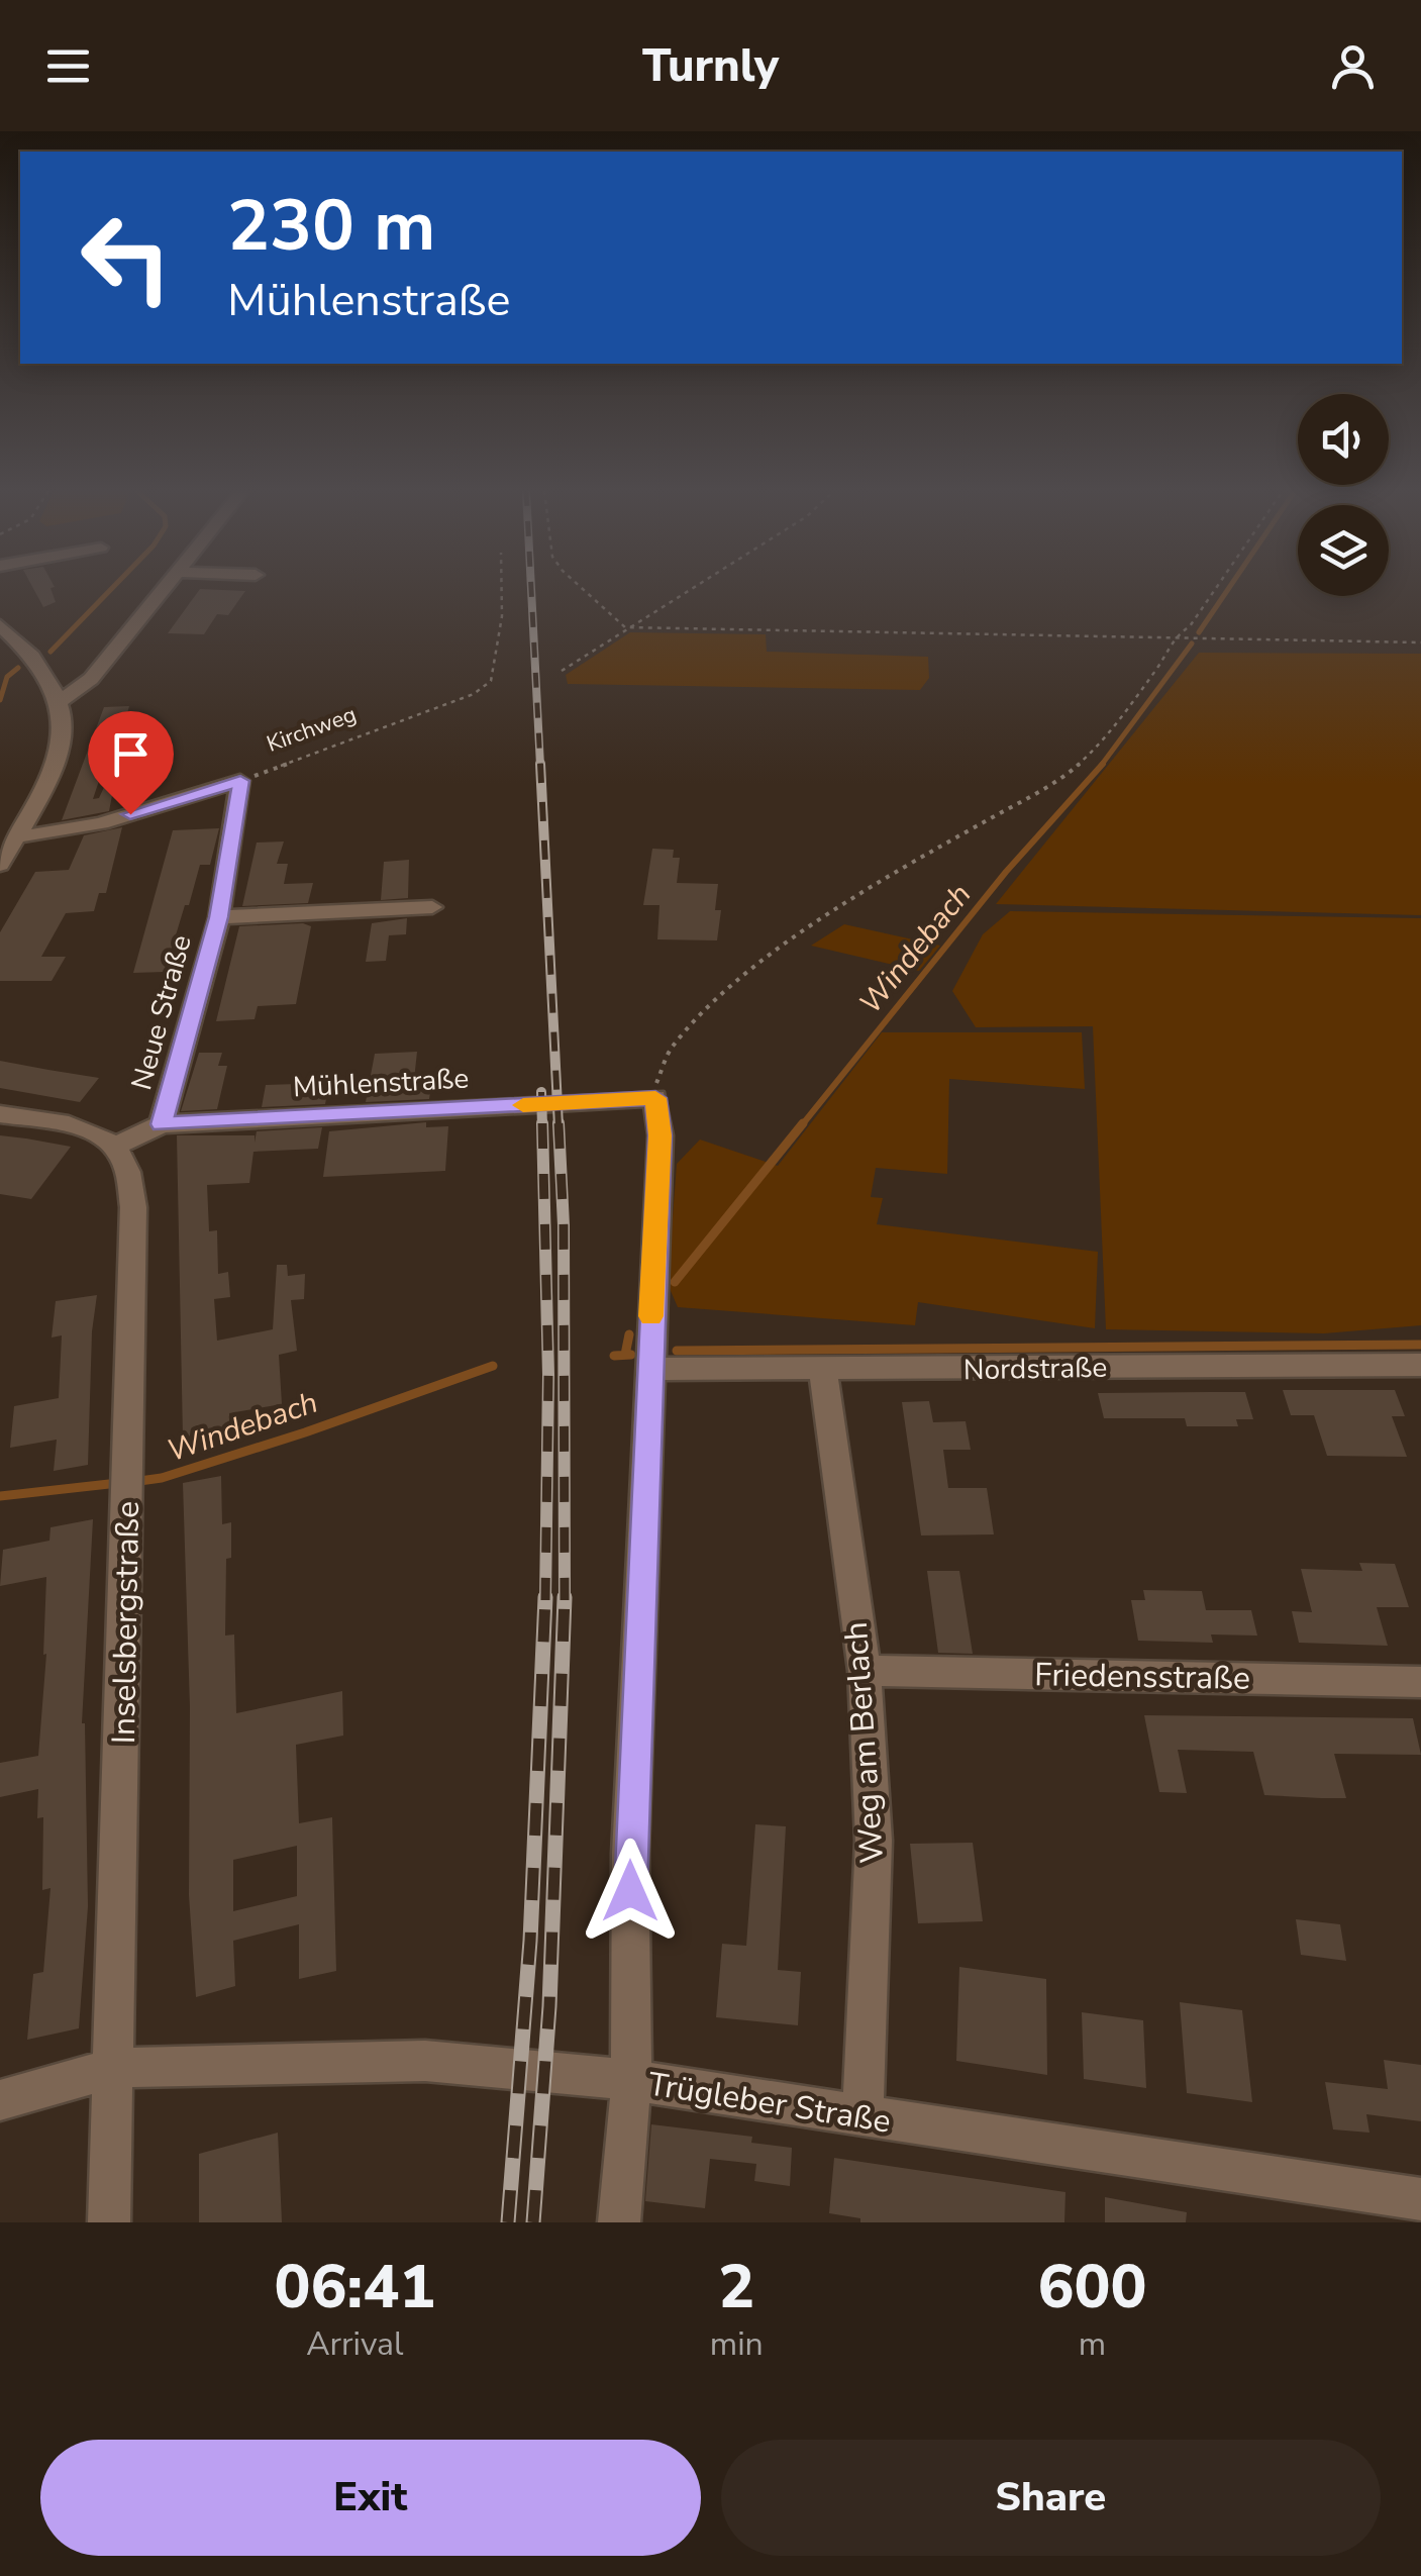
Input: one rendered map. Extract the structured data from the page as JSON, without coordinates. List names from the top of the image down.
{
  "streets": {
    "street": [
      "Kirchweg",
      "Neue Straße",
      "Mühlenstraße",
      "Nordstraße",
      "Inselsbergstraße",
      "Friedensstraße",
      "Weg am Berlach",
      "Trügleber Straße"
    ]
  },
  "crossings": [
    ["Kirchweg", "Neue Straße"],
    ["Neue Straße", "Mühlenstraße"],
    ["Mühlenstraße", "Inselsbergstraße"],
    ["Nordstraße", "Weg am Berlach"],
    ["Inselsbergstraße", "Trügleber Straße"],
    ["Friedensstraße", "Weg am Berlach"],
    ["Weg am Berlach", "Trügleber Straße"]
  ],
  "water": ["Windebach"],
  "page": {
    "header": "Turnly",
    "turn": ["230 m", "Mühlenstraße"],
    "eta": [
      "06:41",
      "Arrival",
      "2",
      "min",
      "600",
      "m"
    ],
    "buttons": ["Exit", "Share"]
  }
}
